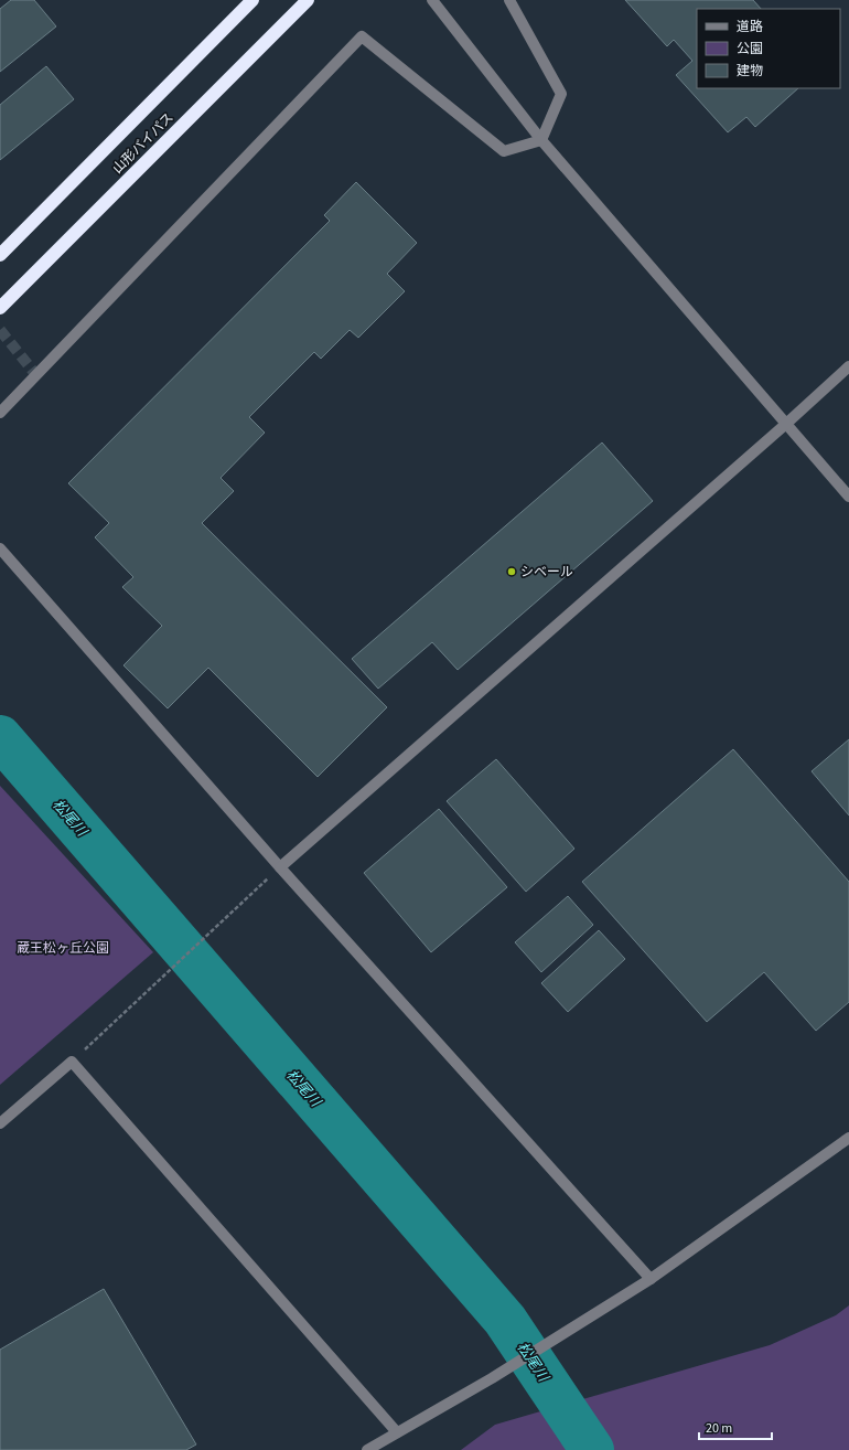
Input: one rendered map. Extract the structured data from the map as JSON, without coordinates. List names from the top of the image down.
{
  "streets": {
    "highway": ["山形バイパス"]
  },
  "water": ["松尾川"],
  "parks": ["蔵王松ヶ丘公園"],
  "places": ["シベール"],
  "legend": ["道路", "公園", "建物"],
  "scale_bar": "20 m"
}
